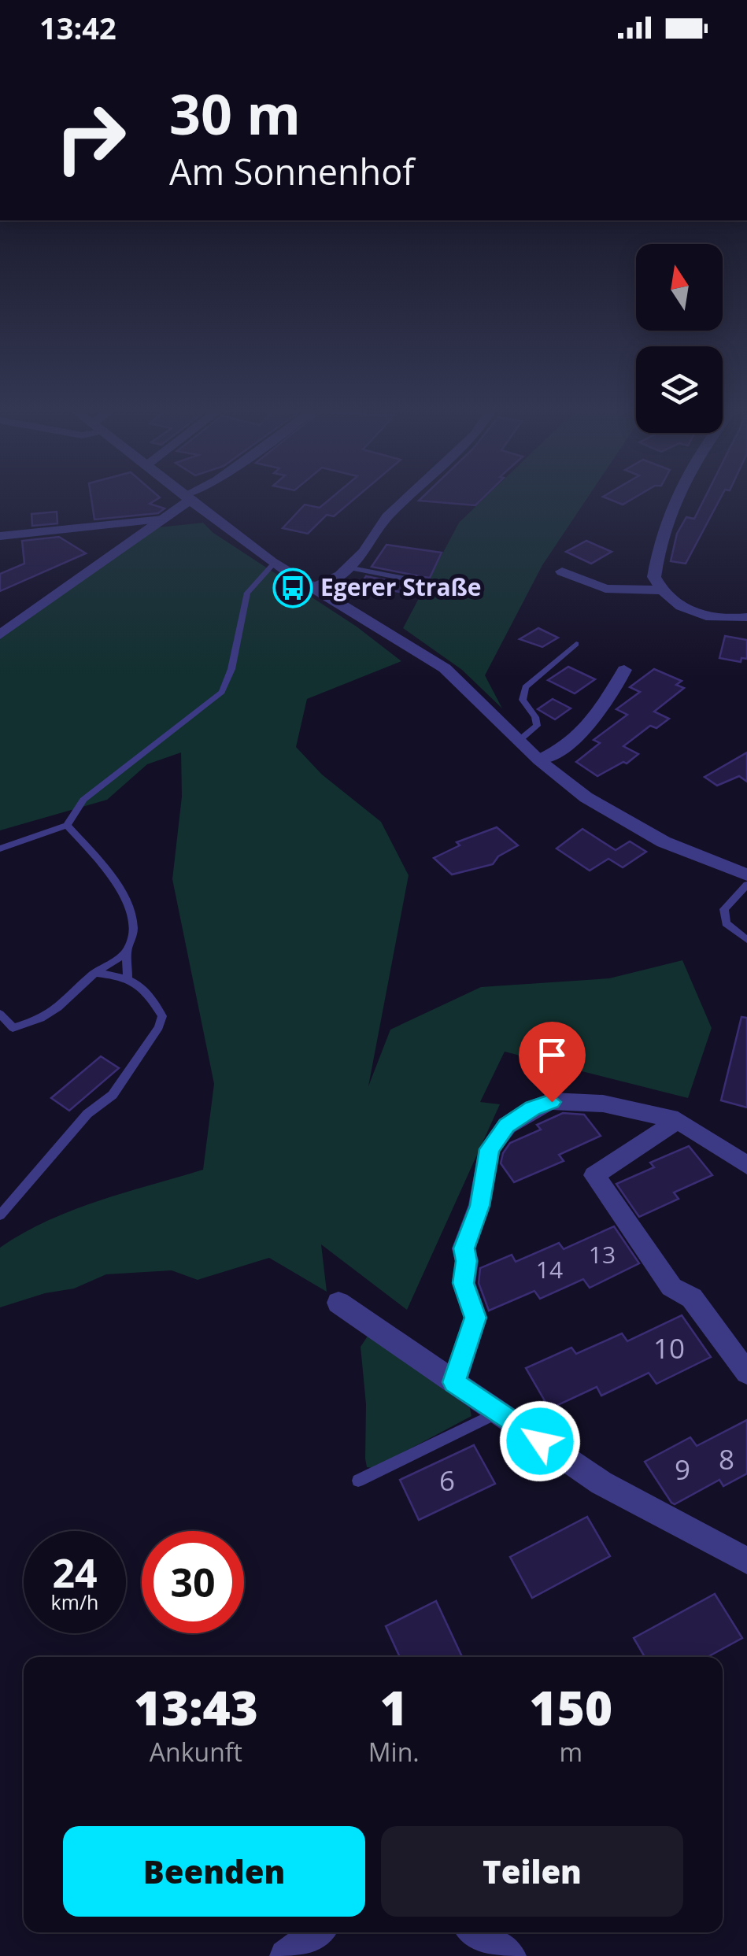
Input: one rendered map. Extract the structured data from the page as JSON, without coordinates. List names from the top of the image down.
{
  "places": {
    "bus stop": ["Egerer Straße"]
  },
  "house_numbers": [
    "13",
    "14",
    "10",
    "8",
    "9",
    "6"
  ],
  "north": "top",
  "page": {
    "status": "13:42",
    "turn": ["30 m", "Am Sonnenhof"],
    "speed": "24 km/h",
    "limit": "30",
    "eta": [
      "13:43",
      "Ankunft",
      "1",
      "Min.",
      "150",
      "m"
    ],
    "buttons": ["Beenden", "Teilen"]
  }
}
